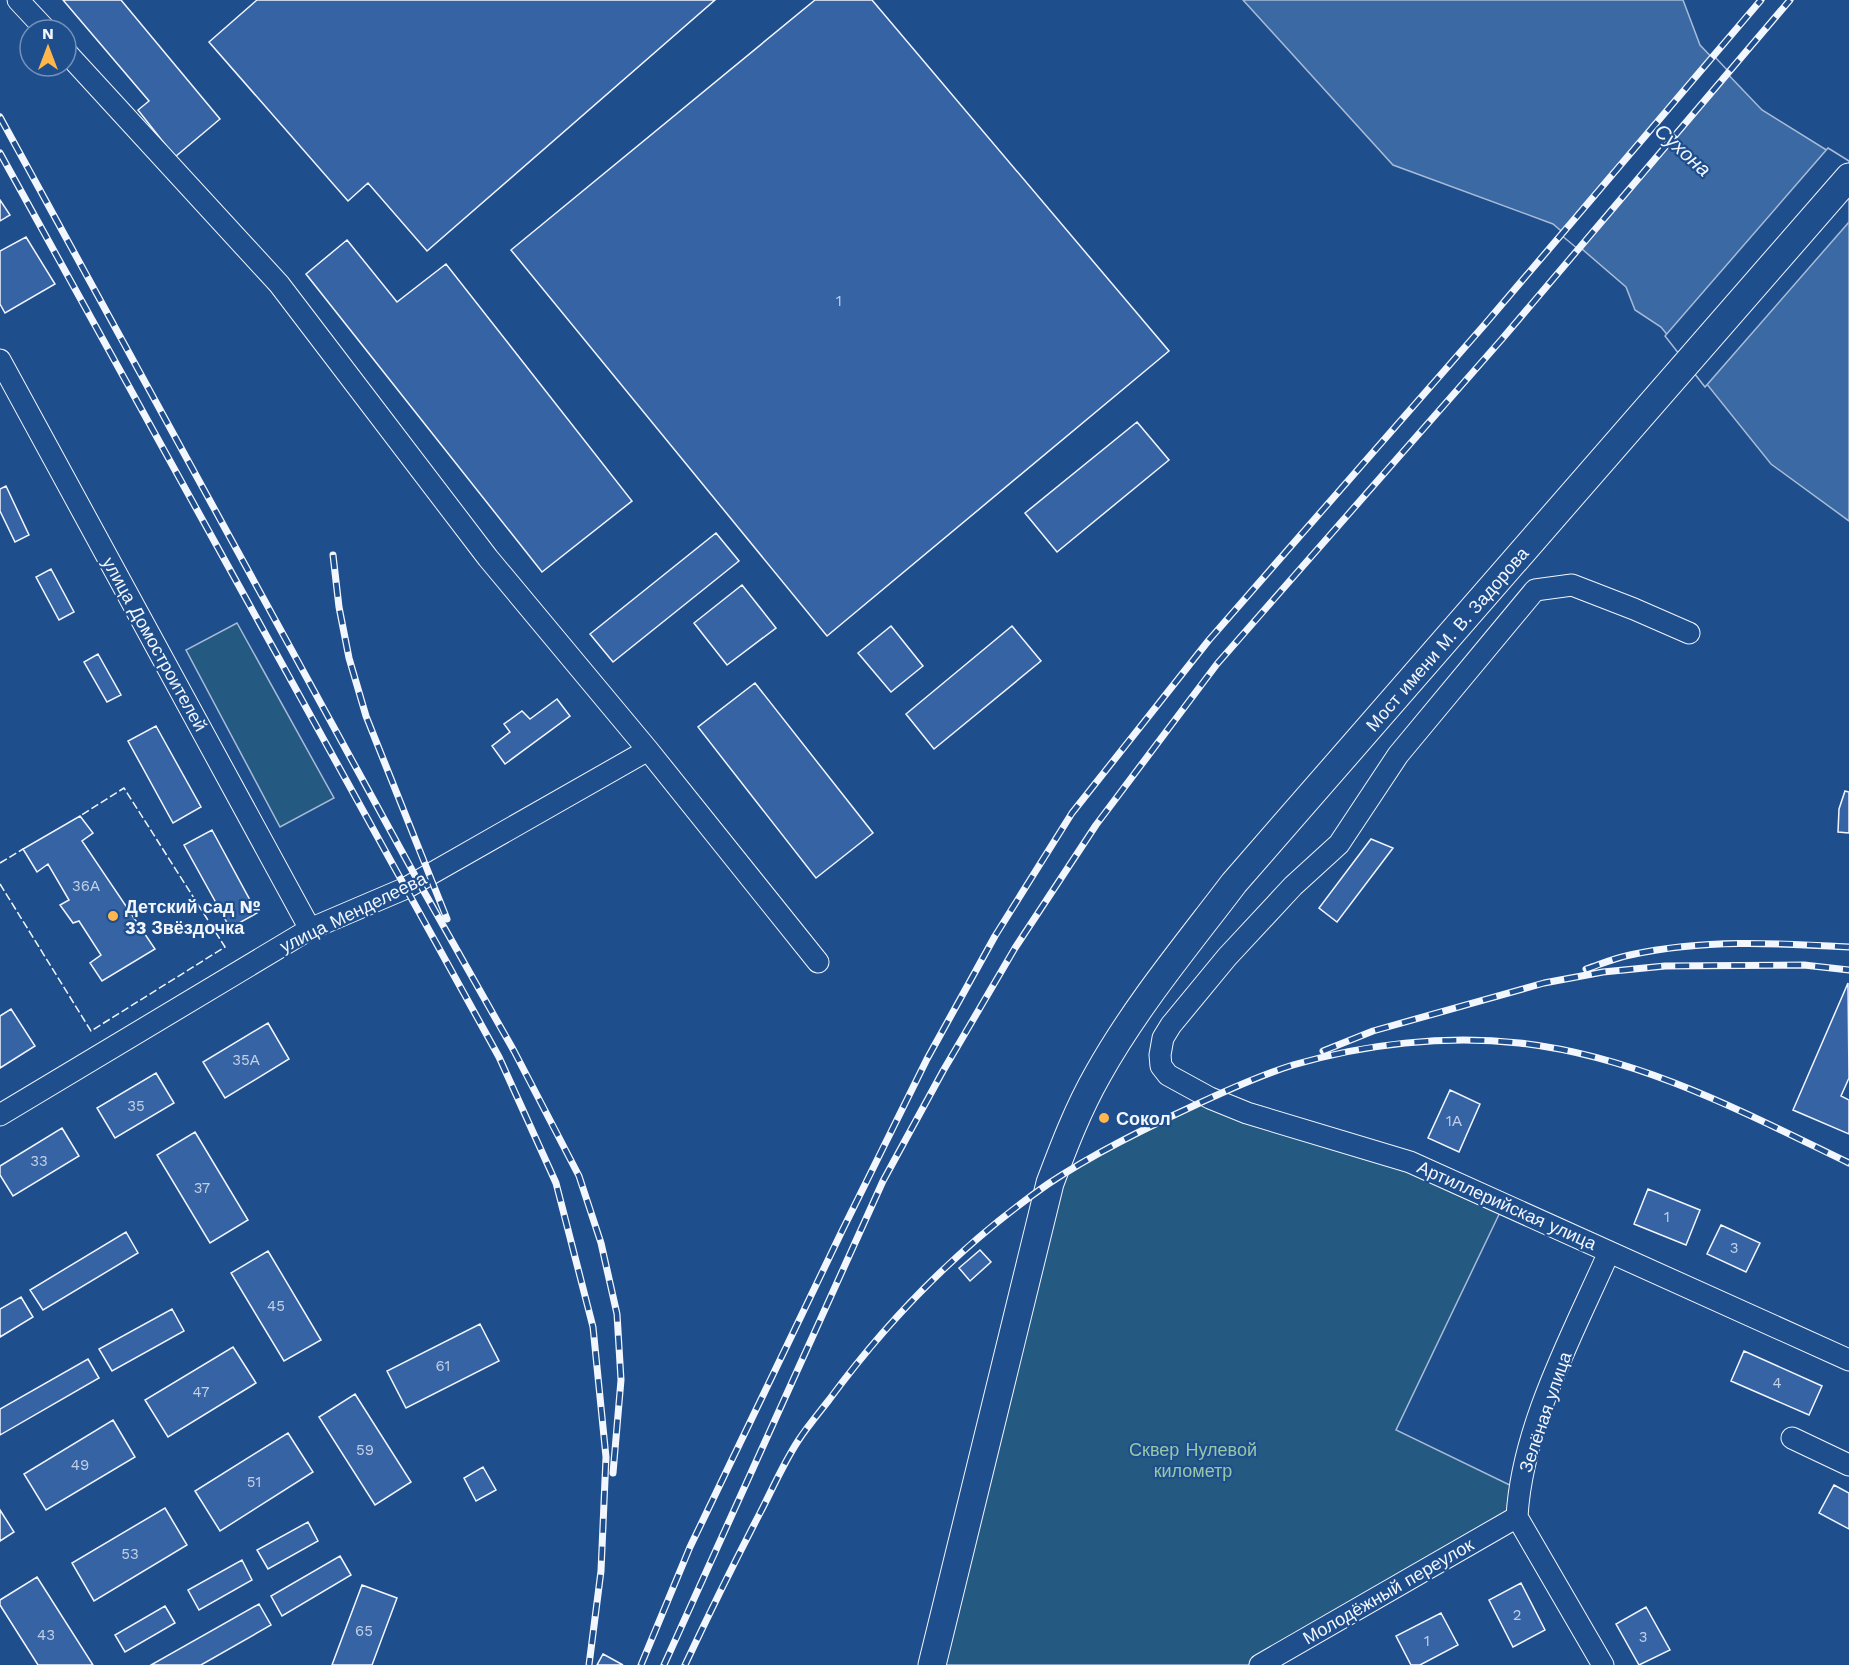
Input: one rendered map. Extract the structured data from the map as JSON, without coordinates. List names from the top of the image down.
{
  "streets": {
    "main road": ["Мост имени М. В. Задорова"],
    "street": [
      "улица Домостроителей",
      "улица Менделеева",
      "Артиллерийская улица",
      "Зелёная улица",
      "Молодёжный переулок"
    ]
  },
  "crossings": [
    ["улица Домостроителей", "улица Менделеева"],
    ["Артиллерийская улица", "Зелёная улица"],
    ["Зелёная улица", "Молодёжный переулок"]
  ],
  "water": ["Сухона"],
  "parks": ["Сквер Нулевой километр"],
  "places": ["Детский сад № 33 Звёздочка", "Сокол"],
  "house_numbers": [
    "1",
    "36А",
    "35А",
    "35",
    "1А",
    "33",
    "37",
    "1",
    "3",
    "45",
    "61",
    "4",
    "47",
    "59",
    "49",
    "51",
    "53",
    "2",
    "65",
    "43",
    "3",
    "1"
  ],
  "north": "top"
}
